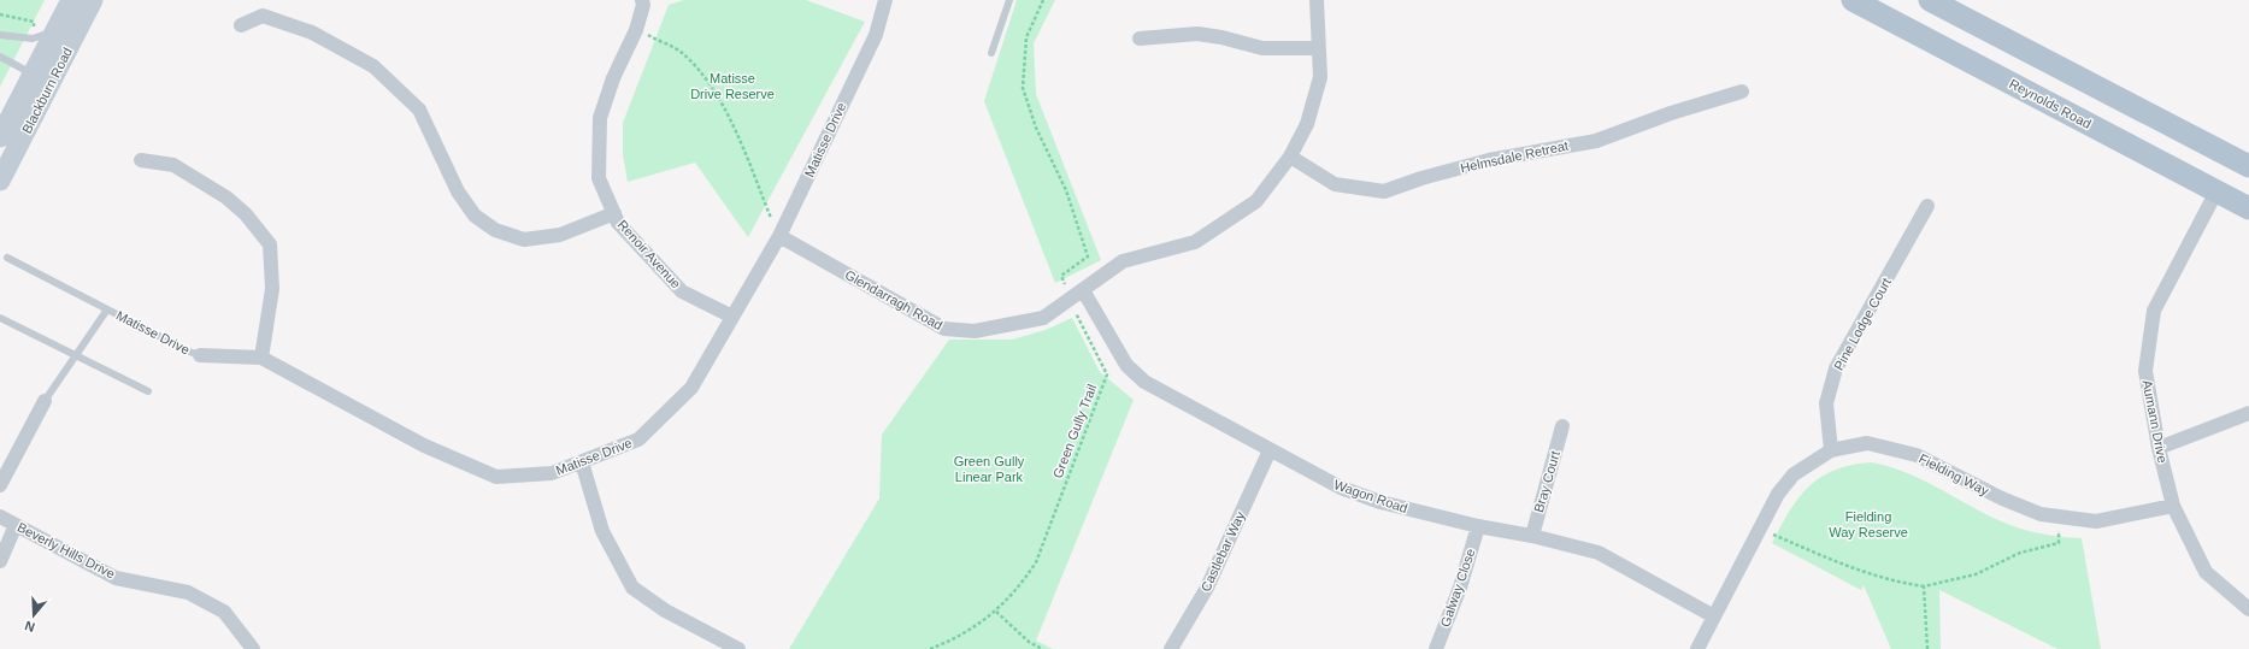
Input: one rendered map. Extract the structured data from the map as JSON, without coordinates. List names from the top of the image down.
{
  "streets": {
    "main road": ["Blackburn Road", "Reynolds Road"],
    "street": [
      "Matisse Drive",
      "Helmsdale Retreat",
      "Renoir Avenue",
      "Glendarragh Road",
      "Pine Lodge Court",
      "Aumann Drive",
      "Fielding Way",
      "Bray Court",
      "Wagon Road",
      "Beverly Hills Drive",
      "Castlebar Way",
      "Galway Close"
    ],
    "path": ["Green Gully Trail"]
  },
  "crossings": [
    ["Reynolds Road", "Aumann Drive"],
    ["Matisse Drive", "Renoir Avenue"],
    ["Matisse Drive", "Glendarragh Road"],
    ["Helmsdale Retreat", "Glendarragh Road"],
    ["Glendarragh Road", "Green Gully Trail"],
    ["Glendarragh Road", "Wagon Road"],
    ["Pine Lodge Court", "Fielding Way"],
    ["Aumann Drive", "Fielding Way"],
    ["Fielding Way", "Wagon Road"],
    ["Bray Court", "Wagon Road"],
    ["Wagon Road", "Castlebar Way"],
    ["Wagon Road", "Galway Close"]
  ],
  "parks": ["Matisse Drive Reserve", "Green Gully Linear Park", "Fielding Way Reserve"],
  "north": "bottom"
}
